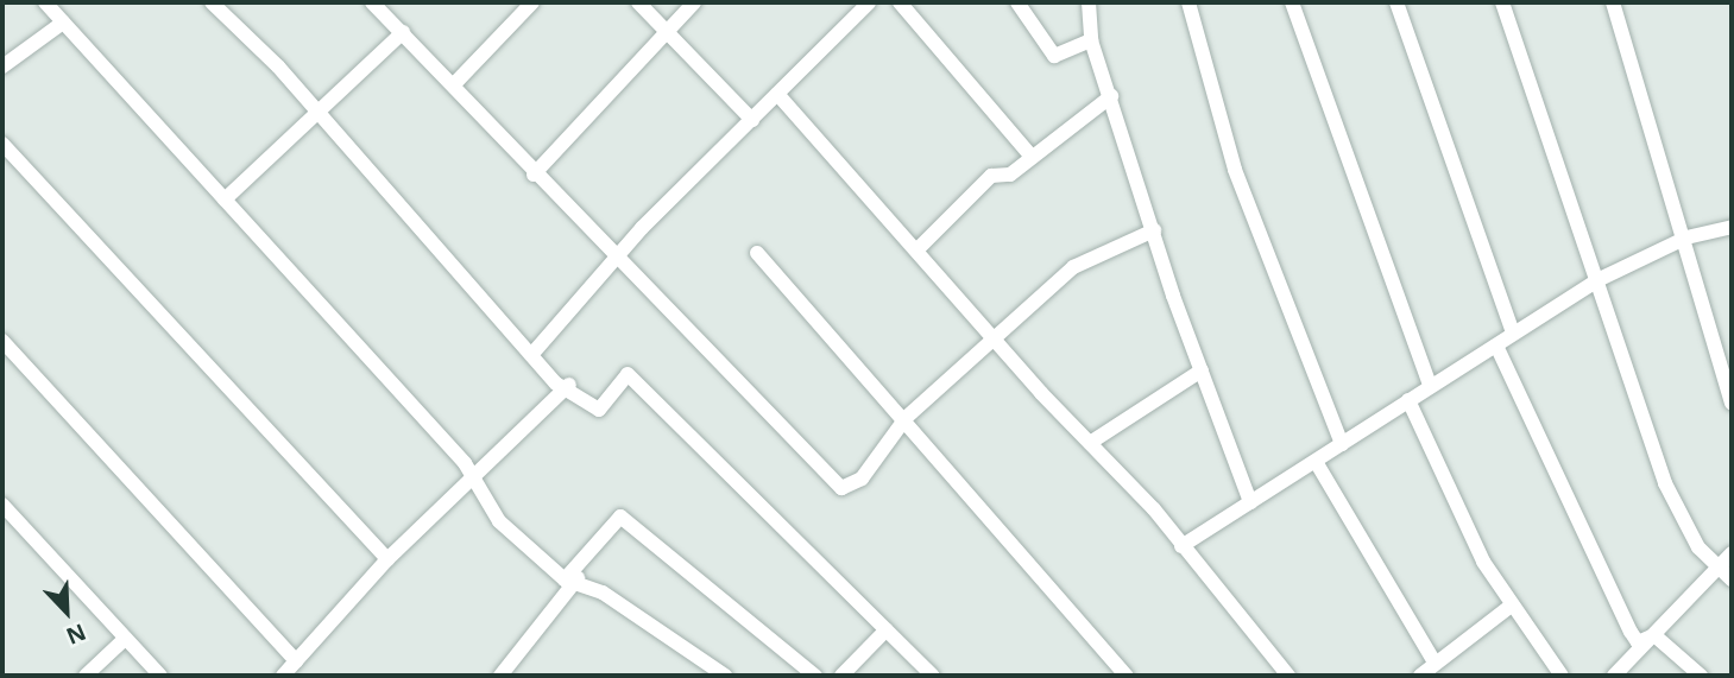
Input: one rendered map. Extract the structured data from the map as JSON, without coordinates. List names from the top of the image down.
{
  "north": "bottom right"
}
